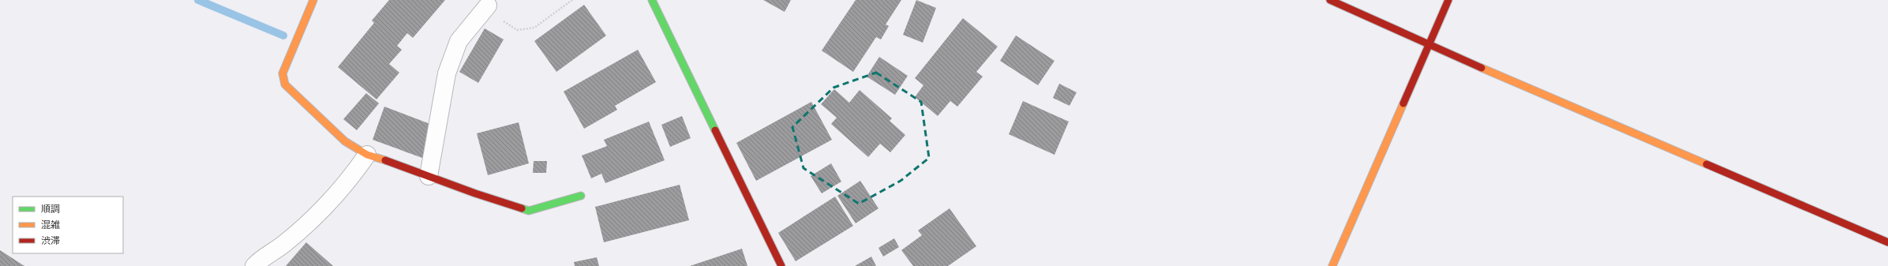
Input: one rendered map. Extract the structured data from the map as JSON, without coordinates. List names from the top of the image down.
{
  "legend": ["順調", "混雑", "渋滞"]
}
